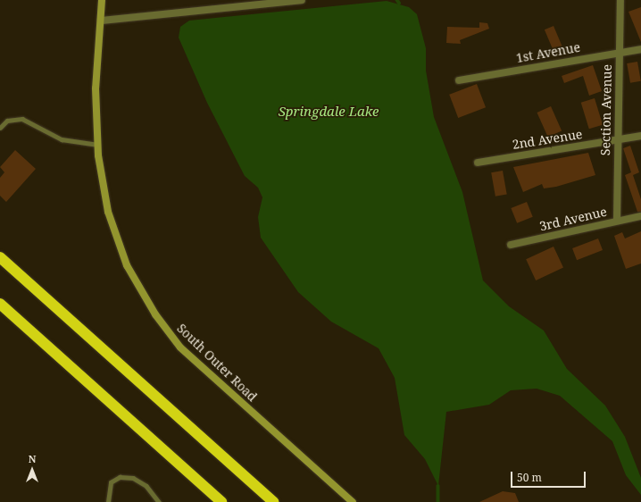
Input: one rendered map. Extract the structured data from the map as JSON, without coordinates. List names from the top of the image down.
{
  "streets": {
    "street": [
      "1st Avenue",
      "Section Avenue",
      "2nd Avenue",
      "3rd Avenue",
      "South Outer Road"
    ]
  },
  "crossings": [
    ["1st Avenue", "Section Avenue"],
    ["Section Avenue", "2nd Avenue"],
    ["Section Avenue", "3rd Avenue"]
  ],
  "water": ["Springdale Lake"],
  "scale_bar": "50 m",
  "north": "top"
}
